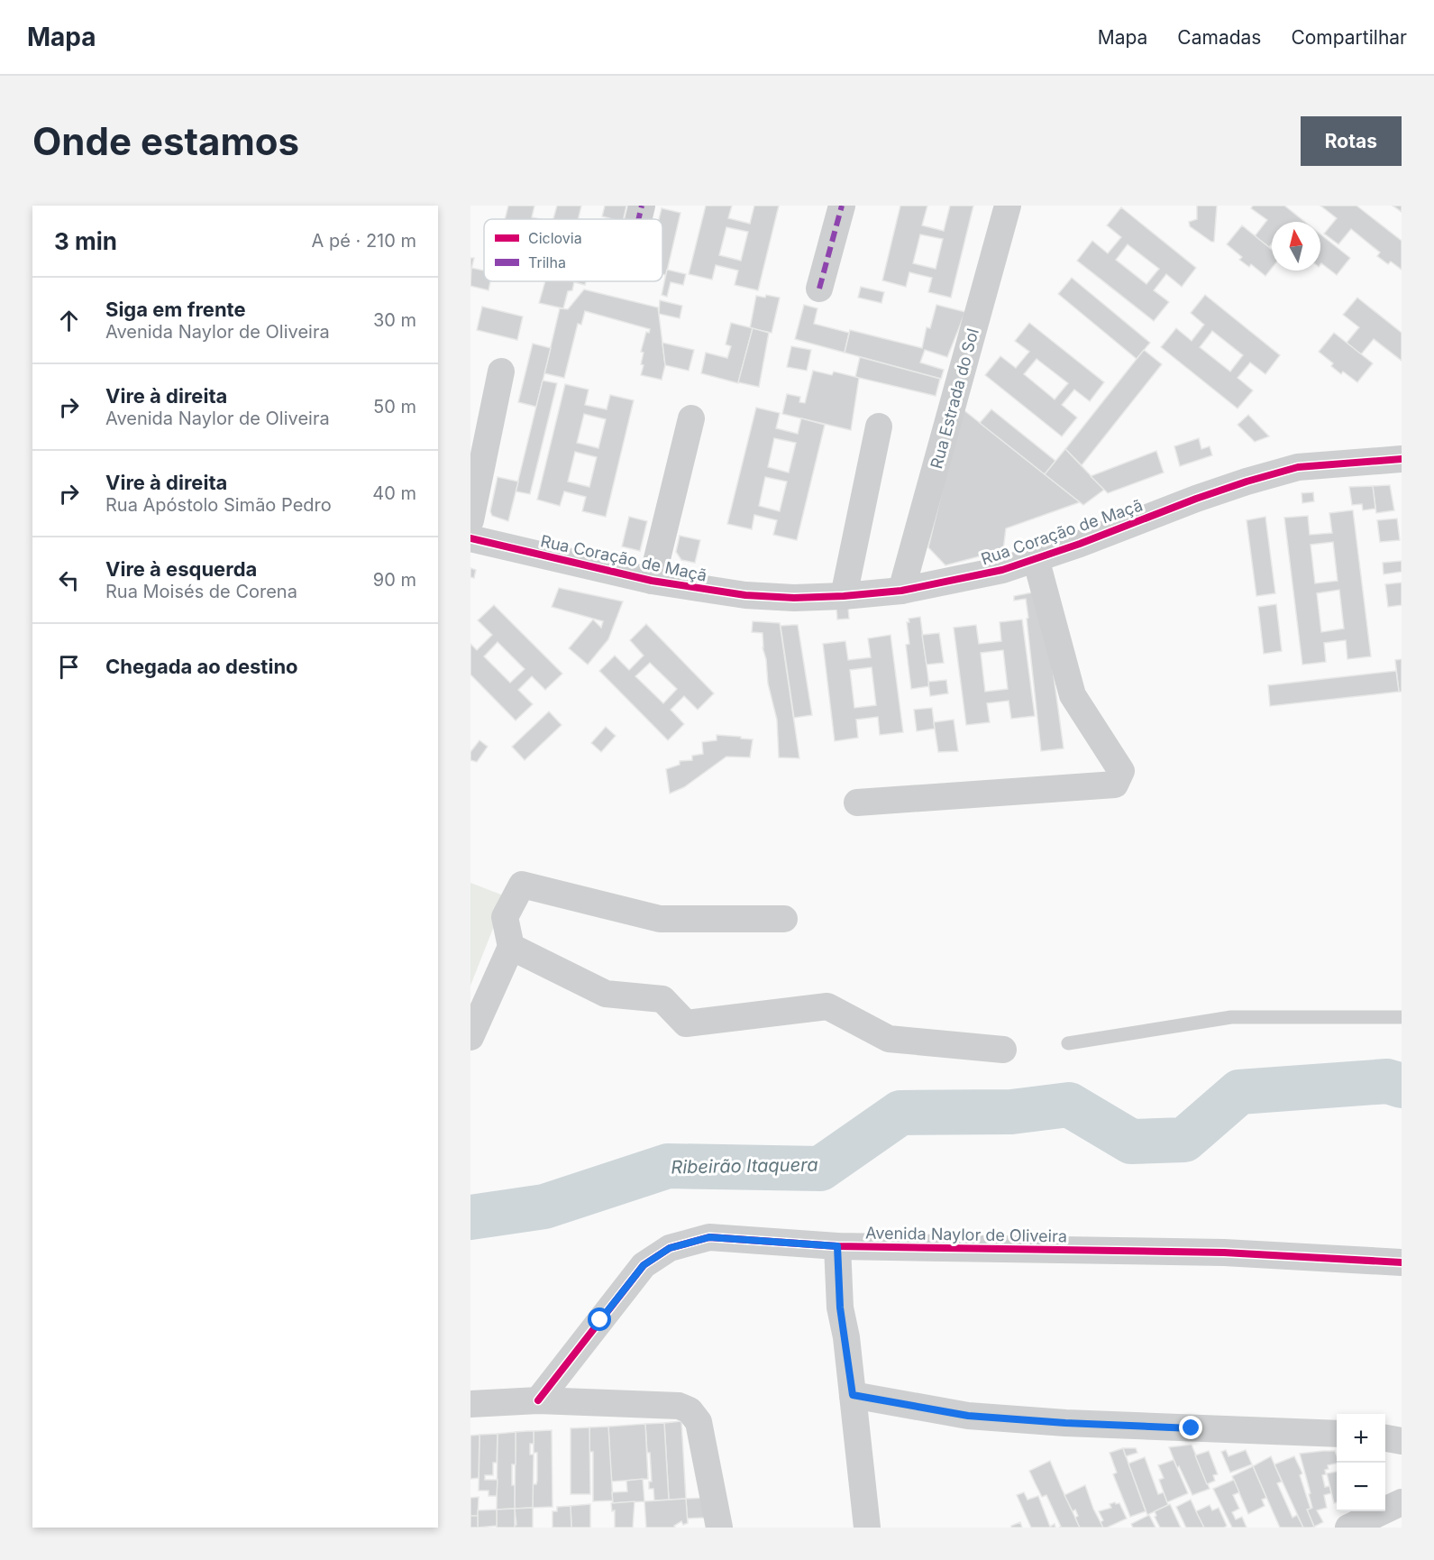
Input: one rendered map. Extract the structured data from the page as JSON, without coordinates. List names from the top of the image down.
{
  "streets": {
    "street": ["Rua Estrada do Sol", "Rua Coração de Maçã", "Avenida Naylor de Oliveira"]
  },
  "crossings": [
    ["Rua Estrada do Sol", "Rua Coração de Maçã"]
  ],
  "water": ["Ribeirão Itaquera"],
  "legend": ["Ciclovia", "Trilha"],
  "north": "top",
  "page": {
    "header": "Mapa",
    "nav": ["Mapa", "Camadas", "Compartilhar"],
    "buttons": "Rotas",
    "title": "Onde estamos",
    "heading": ["3 min", "A pé · 210 m"],
    "list": [
      ["Siga em frente", "Avenida Naylor de Oliveira", "30 m"],
      ["Vire à direita", "Avenida Naylor de Oliveira", "50 m"],
      ["Vire à direita", "Rua Apóstolo Simão Pedro", "40 m"],
      ["Vire à esquerda", "Rua Moisés de Corena", "90 m"],
      "Chegada ao destino"
    ],
    "map_buttons": ["+", "−"]
  }
}
